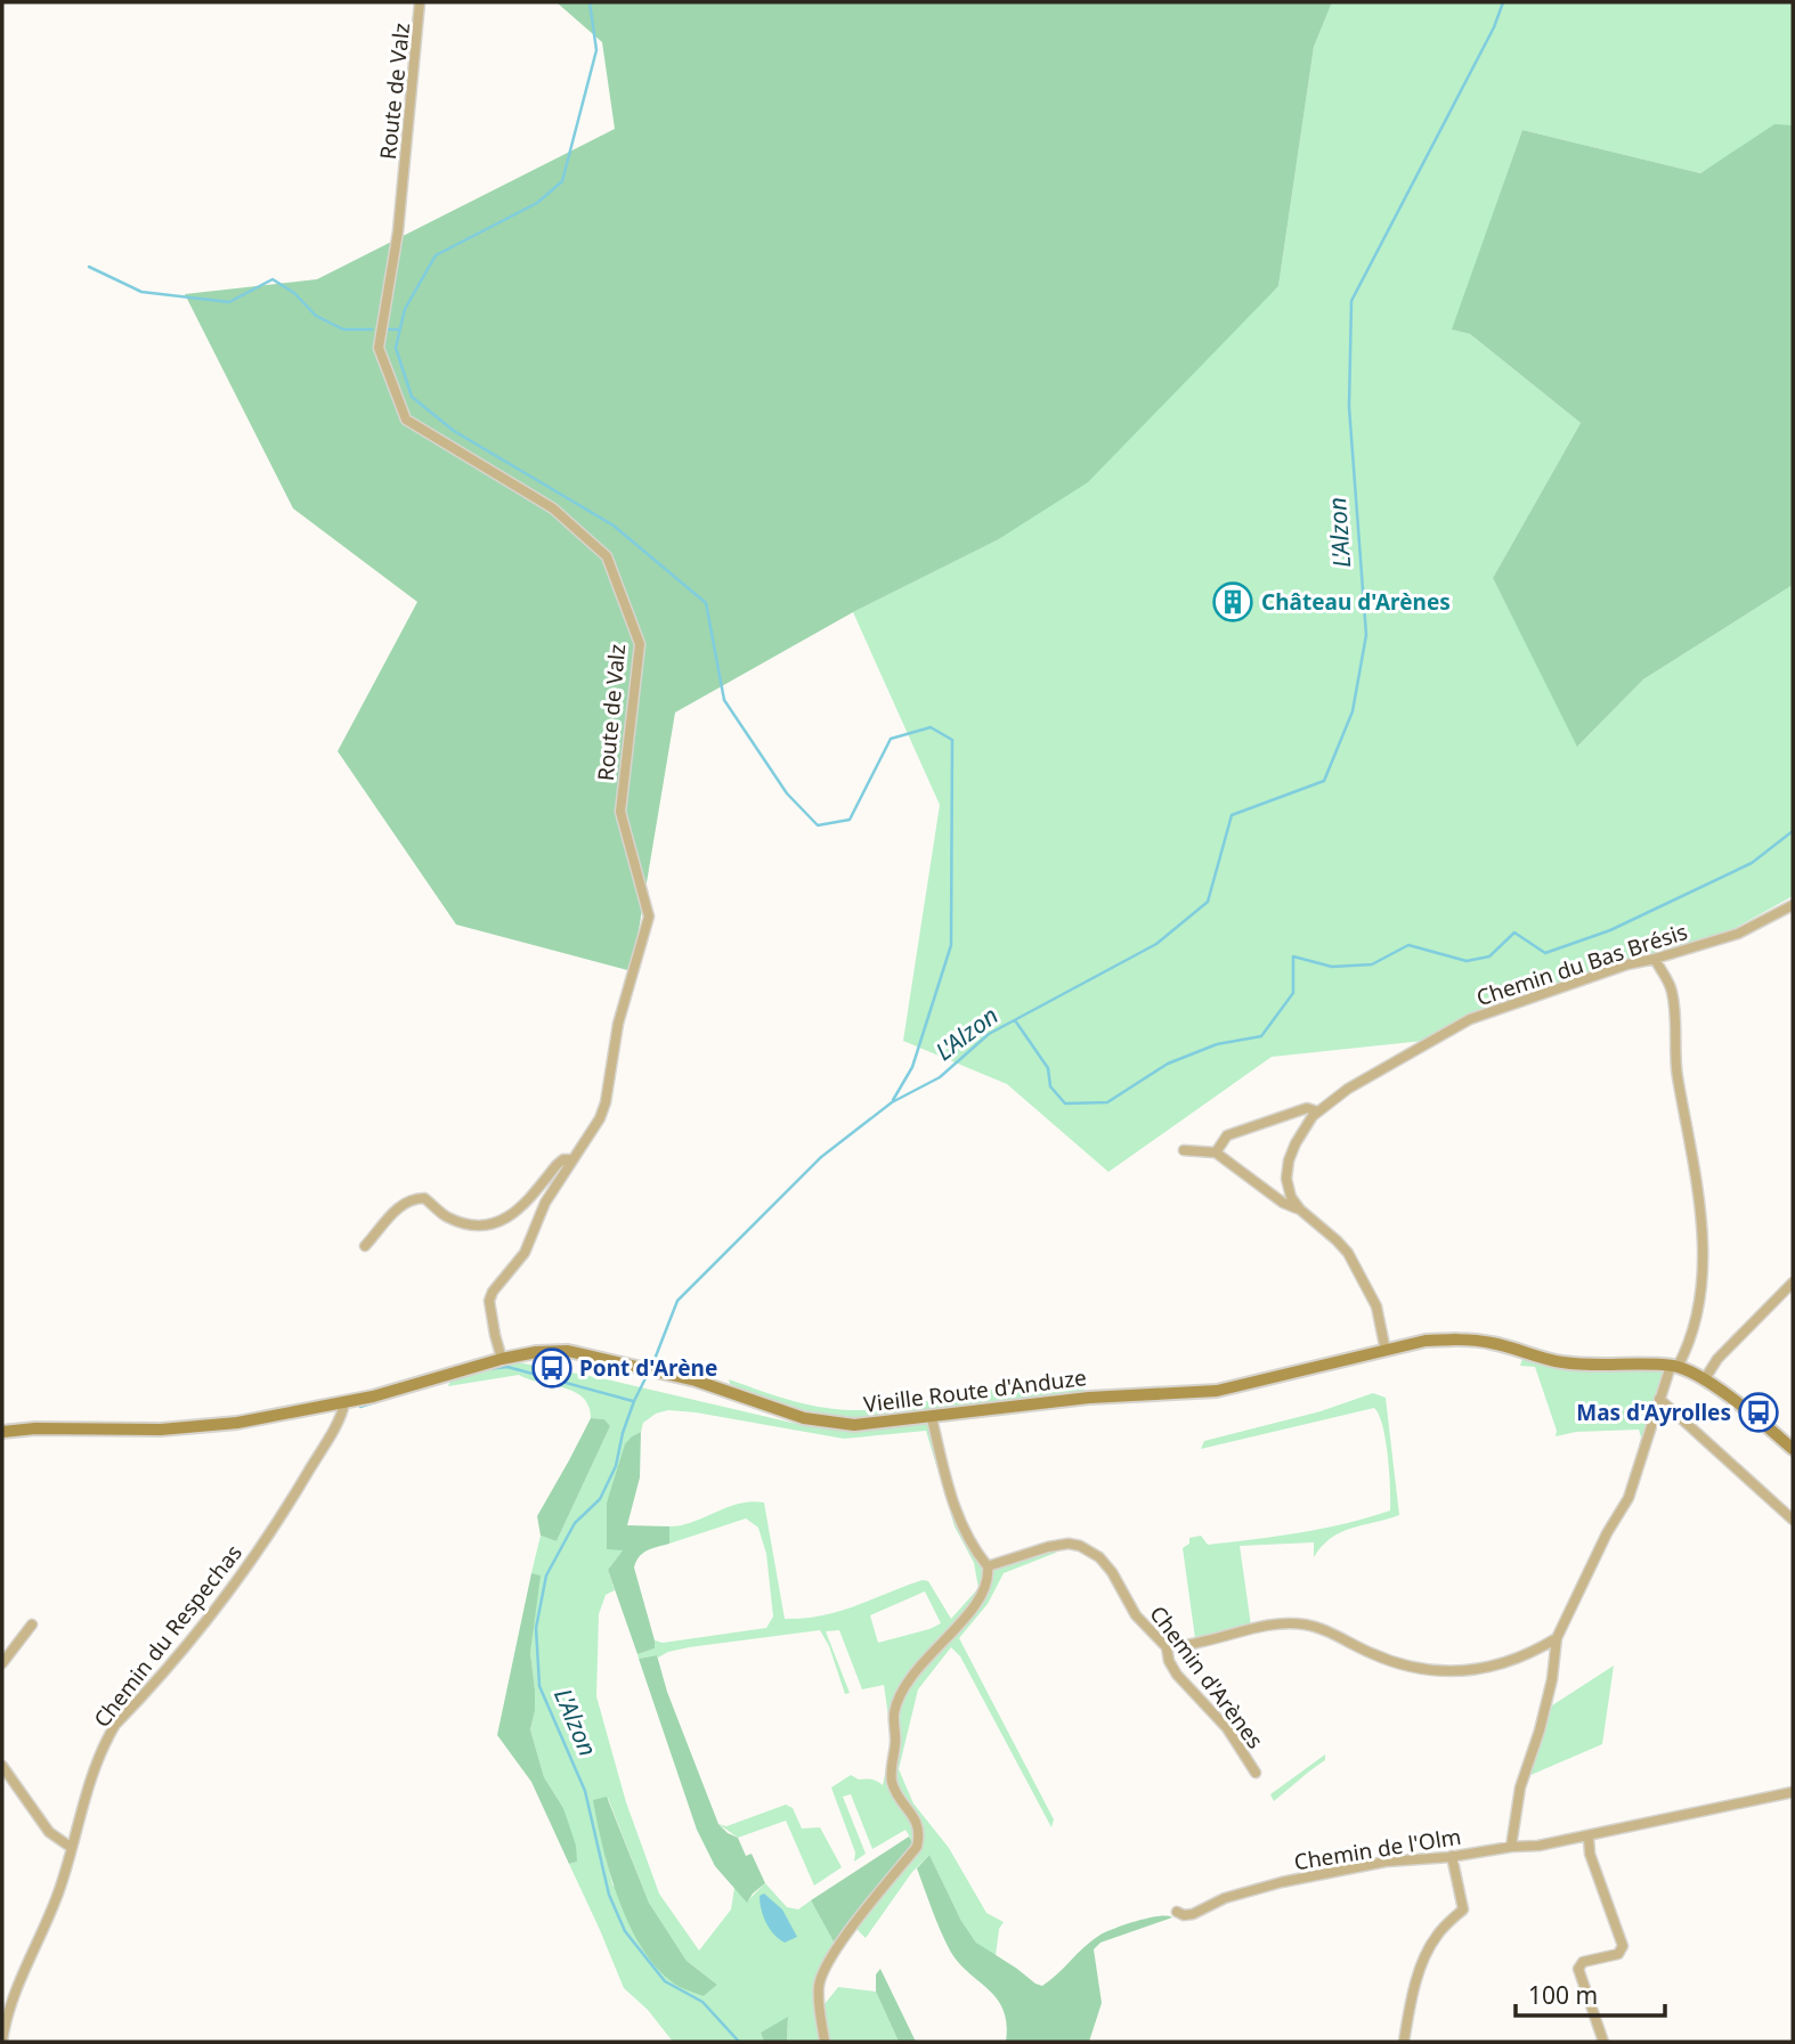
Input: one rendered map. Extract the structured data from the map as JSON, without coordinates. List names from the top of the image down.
{
  "streets": {
    "street": [
      "Route de Valz",
      "Chemin du Bas Brésis",
      "Vieille Route d'Anduze",
      "Chemin du Respechas",
      "Chemin d'Arènes",
      "Chemin de l'Olm"
    ]
  },
  "crossings": [
    ["Route de Valz", "Vieille Route d'Anduze"],
    ["Vieille Route d'Anduze", "Chemin du Respechas"]
  ],
  "water": ["L'Alzon"],
  "places": {
    "building": ["Château d'Arènes"],
    "bus stop": ["Pont d'Arène", "Mas d'Ayrolles"]
  },
  "scale_bar": "100 m"
}
